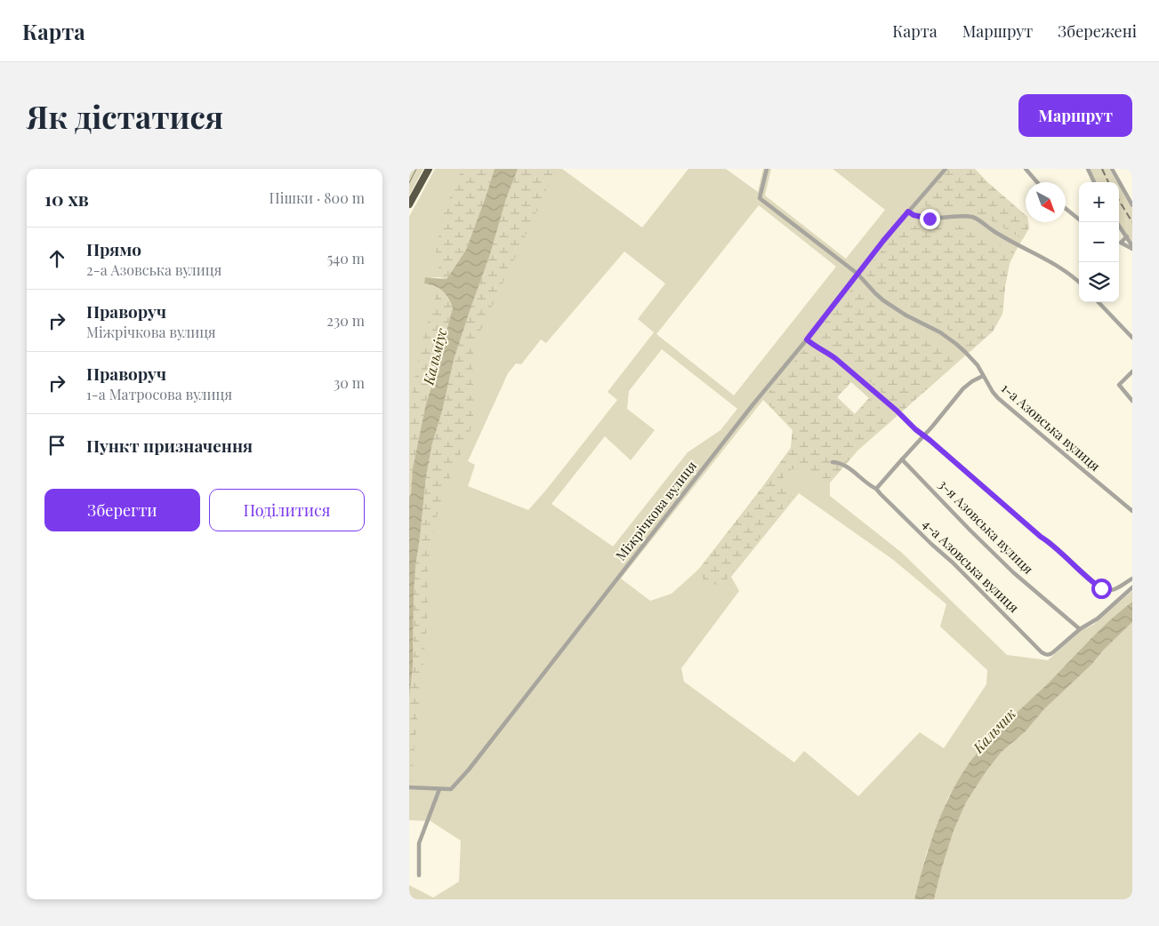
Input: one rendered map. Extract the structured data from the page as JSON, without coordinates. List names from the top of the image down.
{
  "streets": {
    "street": [
      "1-а Азовська вулиця",
      "Міжрічкова вулиця",
      "3-я Азовська вулиця",
      "4-а Азовська вулиця"
    ]
  },
  "crossings": [
    ["1-а Азовська вулиця", "Міжрічкова вулиця"],
    ["3-я Азовська вулиця", "4-а Азовська вулиця"]
  ],
  "water": ["Кальміус", "Кальчик"],
  "north": "bottom right",
  "page": {
    "header": "Карта",
    "nav": ["Карта", "Маршрут", "Збережені"],
    "buttons": [
      "Маршрут",
      ["Зберегти", "Поділитися"]
    ],
    "title": "Як дістатися",
    "heading": ["10 хв", "Пішки · 800 m"],
    "map_buttons": ["+", "−"],
    "list": [
      ["Прямо", "2-а Азовська вулиця", "540 m"],
      ["Праворуч", "Міжрічкова вулиця", "230 m"],
      ["Праворуч", "1-а Матросова вулиця", "30 m"],
      "Пункт призначення"
    ]
  }
}
